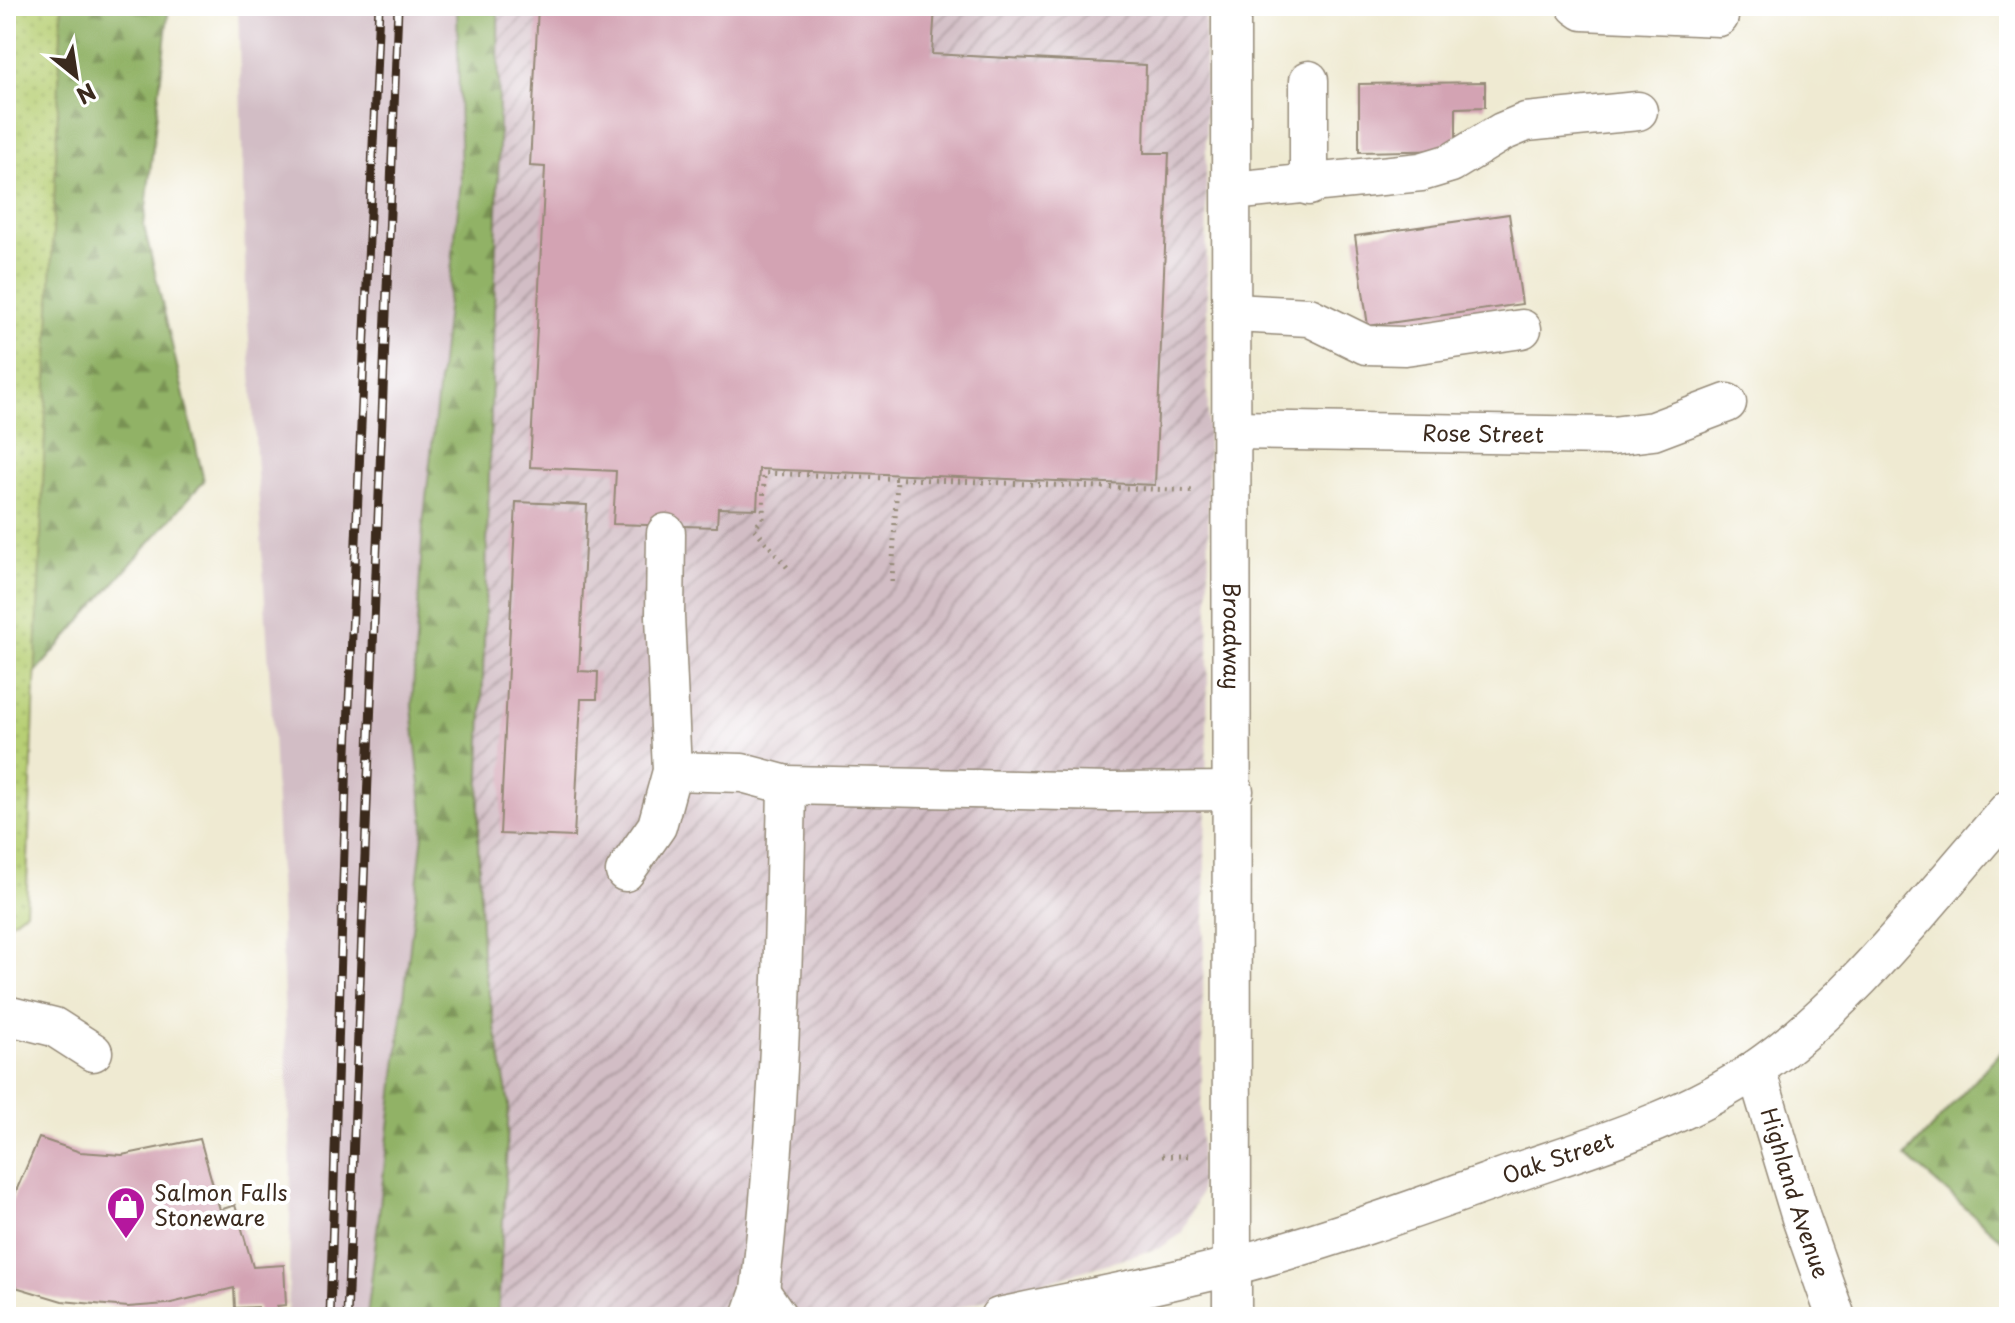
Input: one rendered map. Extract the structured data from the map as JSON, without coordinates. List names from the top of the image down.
{
  "streets": {
    "street": [
      "Rose Street",
      "Broadway",
      "Oak Street",
      "Highland Avenue"
    ]
  },
  "crossings": [
    ["Rose Street", "Broadway"],
    ["Broadway", "Oak Street"],
    ["Oak Street", "Highland Avenue"]
  ],
  "places": {
    "shop": ["Salmon Falls Stoneware"]
  },
  "north": "bottom right"
}
